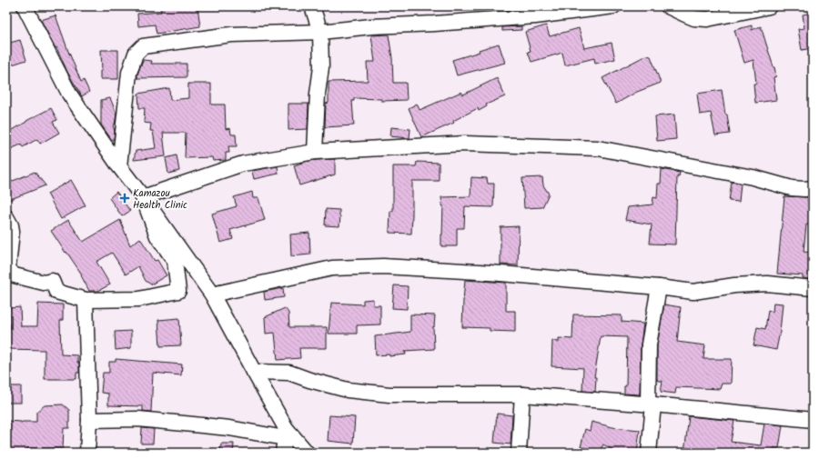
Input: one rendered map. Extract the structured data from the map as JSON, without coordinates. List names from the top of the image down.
{
  "places": {
    "health": ["Kamazou Health Clinic"]
  }
}
